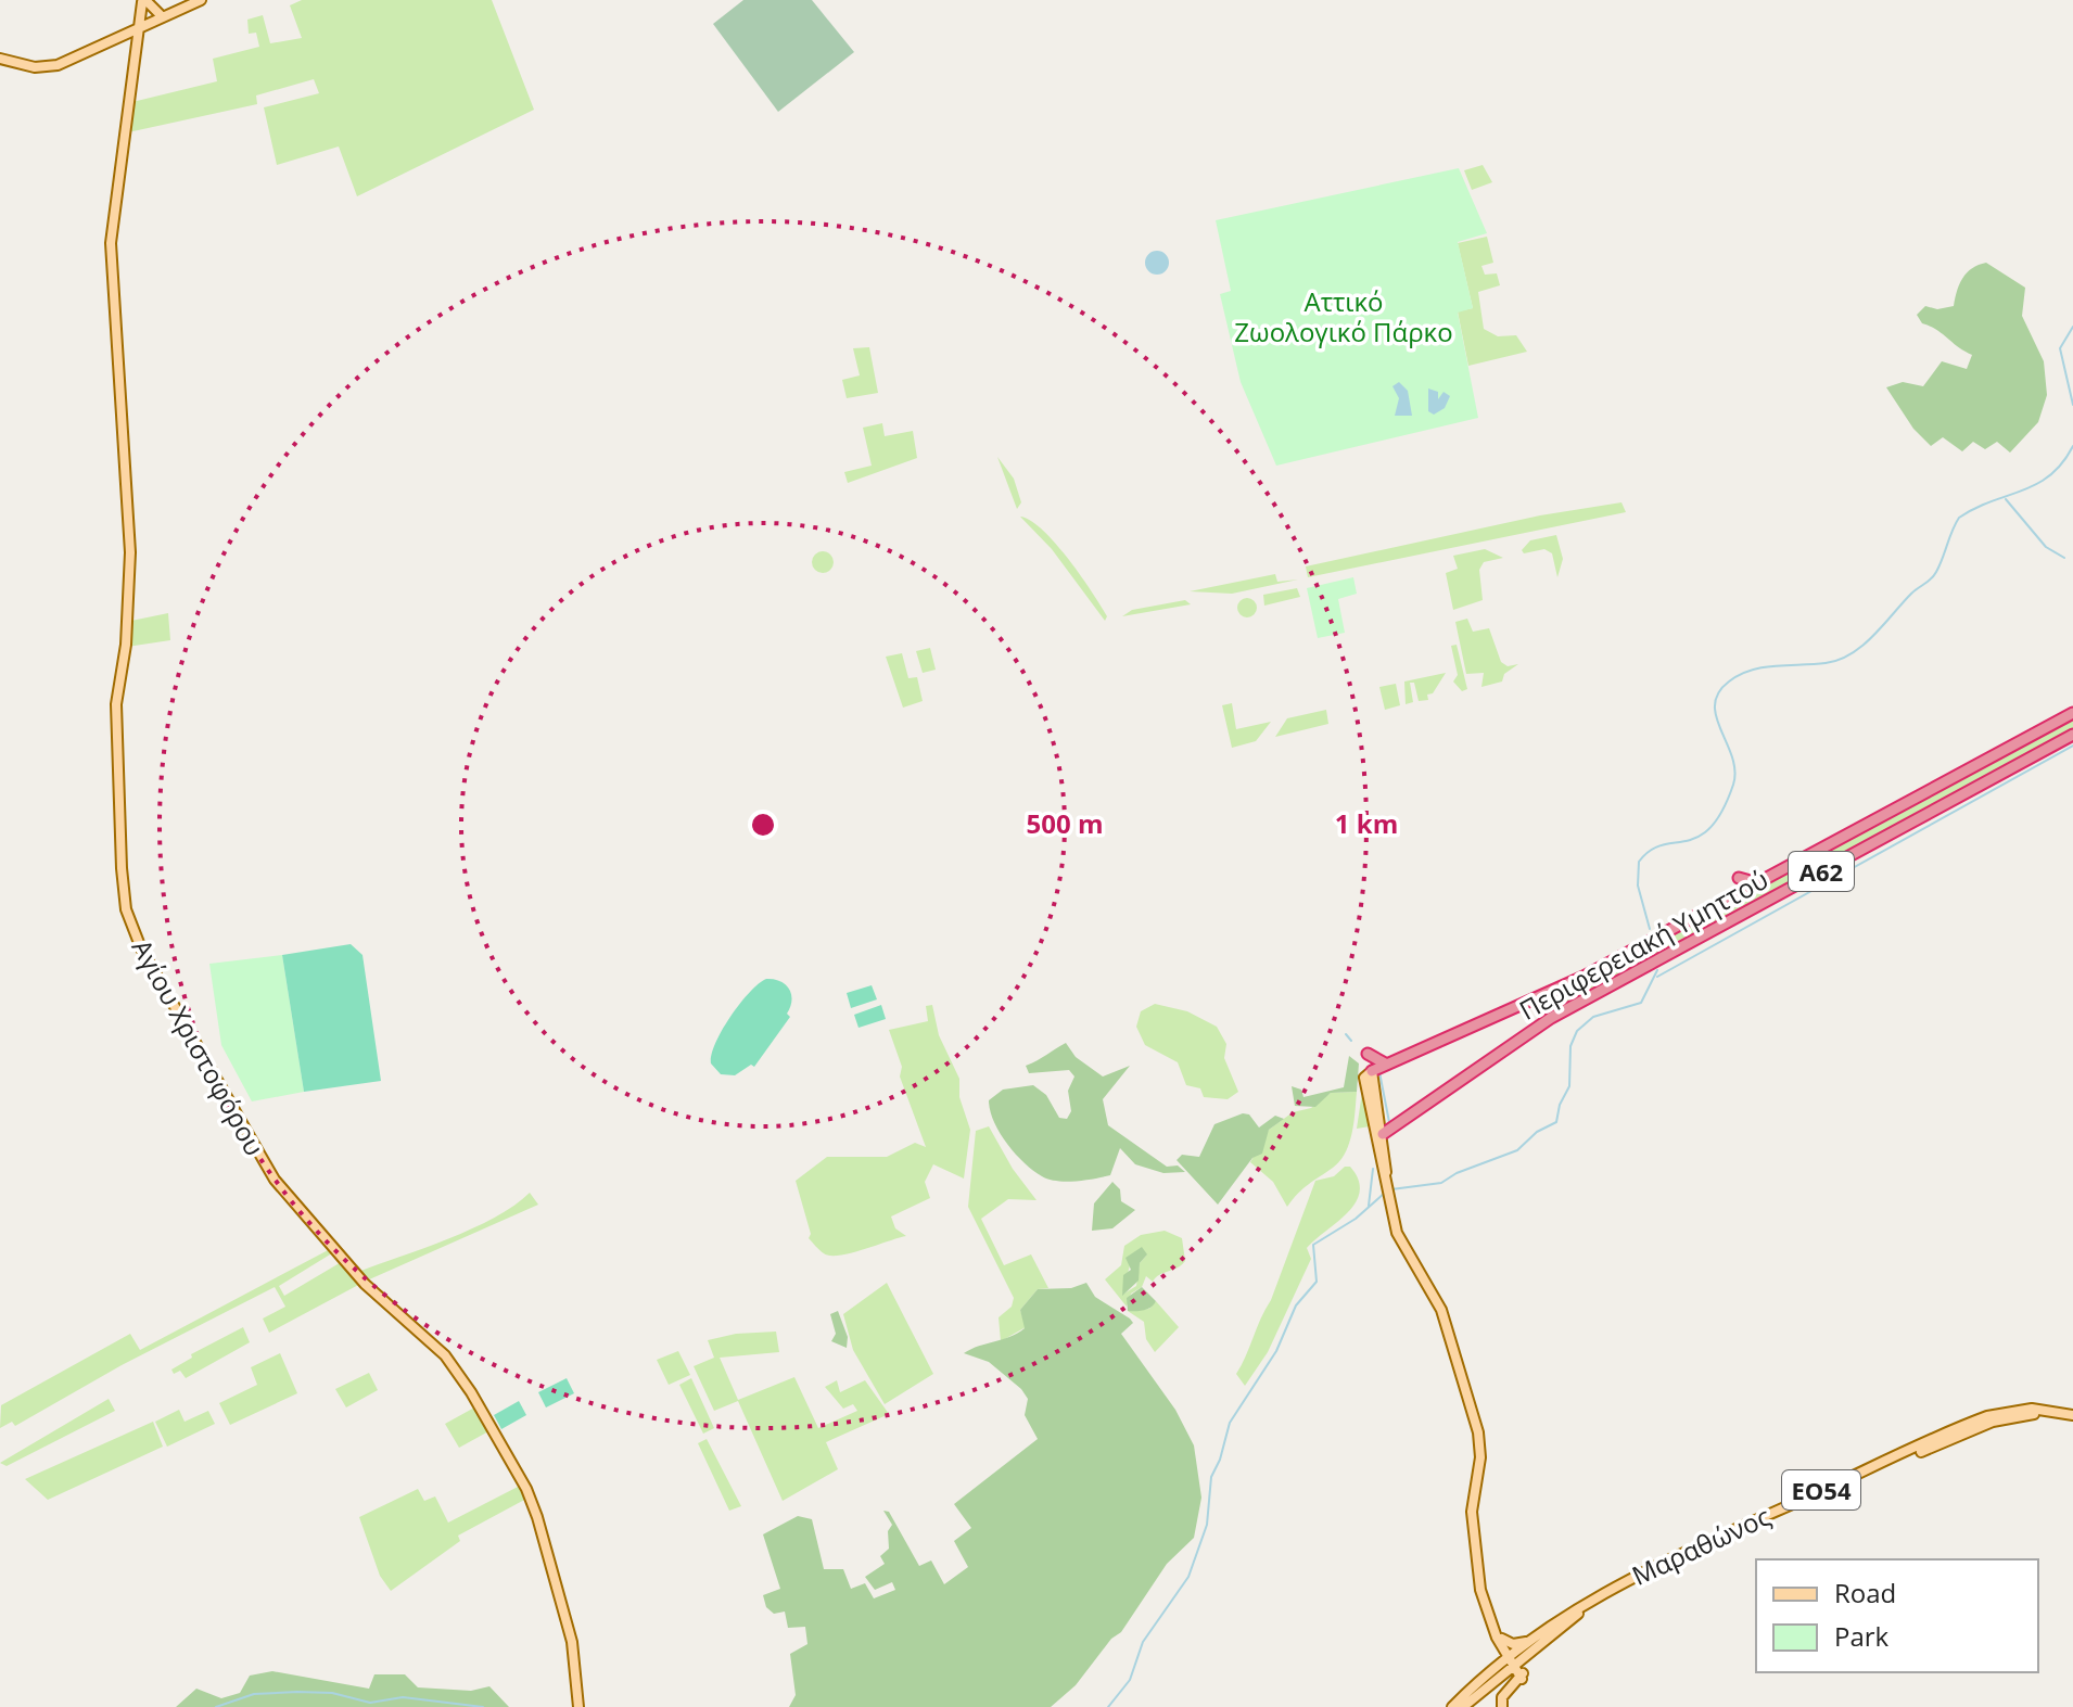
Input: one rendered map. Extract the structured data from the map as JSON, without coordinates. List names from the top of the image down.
{
  "streets": {
    "highway": ["Α62", "Περιφερειακή Υμηττού"],
    "main road": ["Αγίου Χριστοφόρου", "ΕΟ54", "Μαραθώνος"]
  },
  "parks": ["Αττικό Ζωολογικό Πάρκο"],
  "legend": ["Road", "Park"],
  "rings": ["500 m", "1 km"]
}
